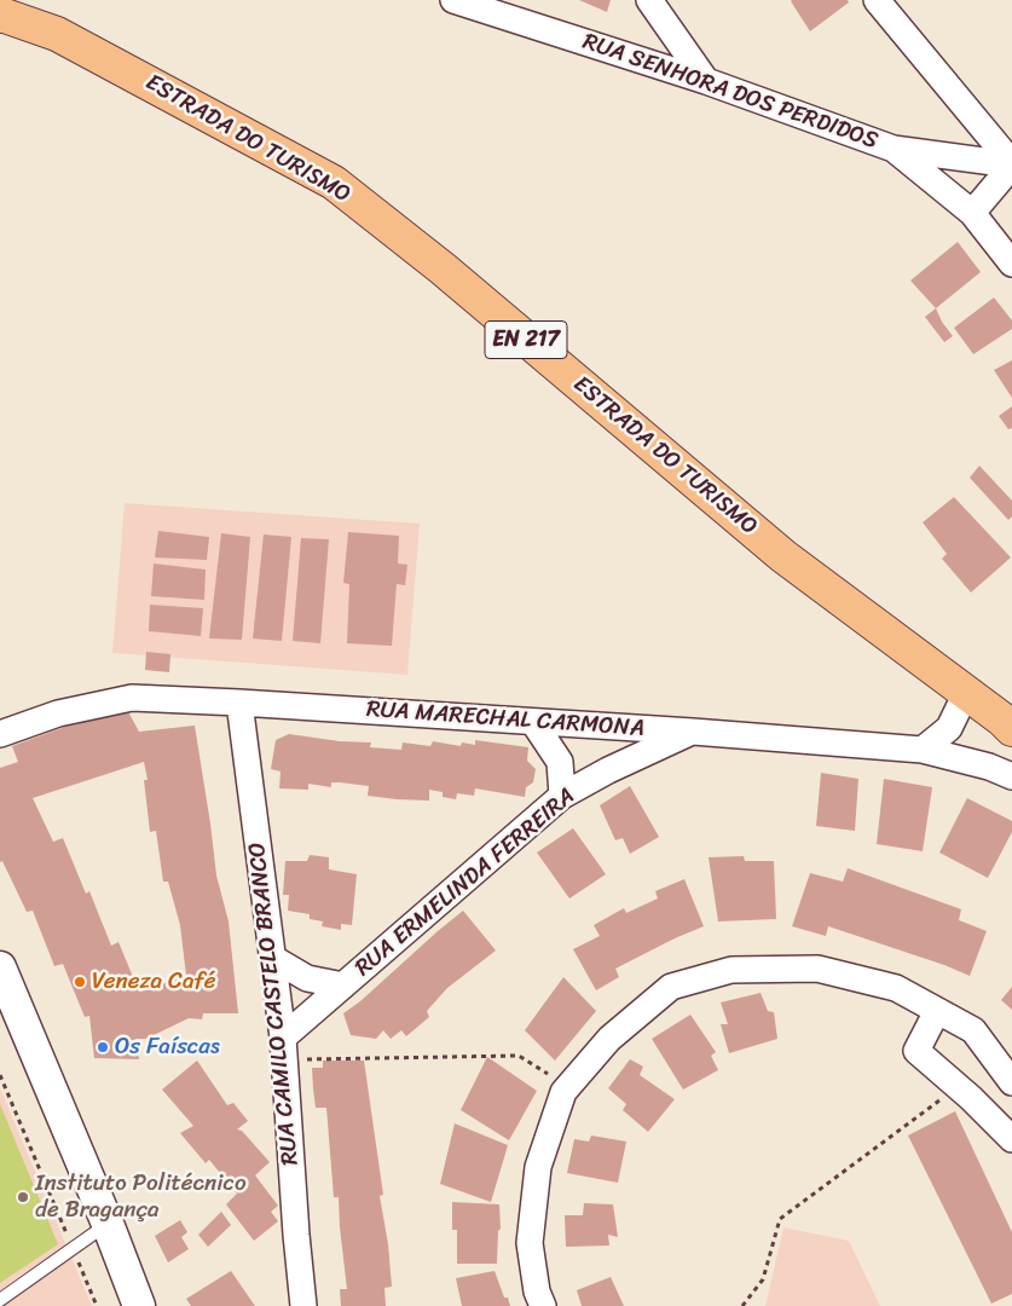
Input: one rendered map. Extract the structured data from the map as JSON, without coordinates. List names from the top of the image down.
{
  "streets": {
    "main road": ["ESTRADA DO TURISMO", "EN 217"],
    "street": [
      "RUA SENHORA DOS PERDIDOS",
      "RUA MARECHAL CARMONA",
      "RUA ERMELINDA FERREIRA",
      "RUA CAMILO CASTELO BRANCO"
    ]
  },
  "crossings": [
    ["RUA MARECHAL CARMONA", "RUA ERMELINDA FERREIRA"],
    ["RUA MARECHAL CARMONA", "RUA CAMILO CASTELO BRANCO"],
    ["RUA ERMELINDA FERREIRA", "RUA CAMILO CASTELO BRANCO"]
  ],
  "places": ["Veneza Café", "Os Faíscas", "Instituto Politécnico de Bragança"]
}
